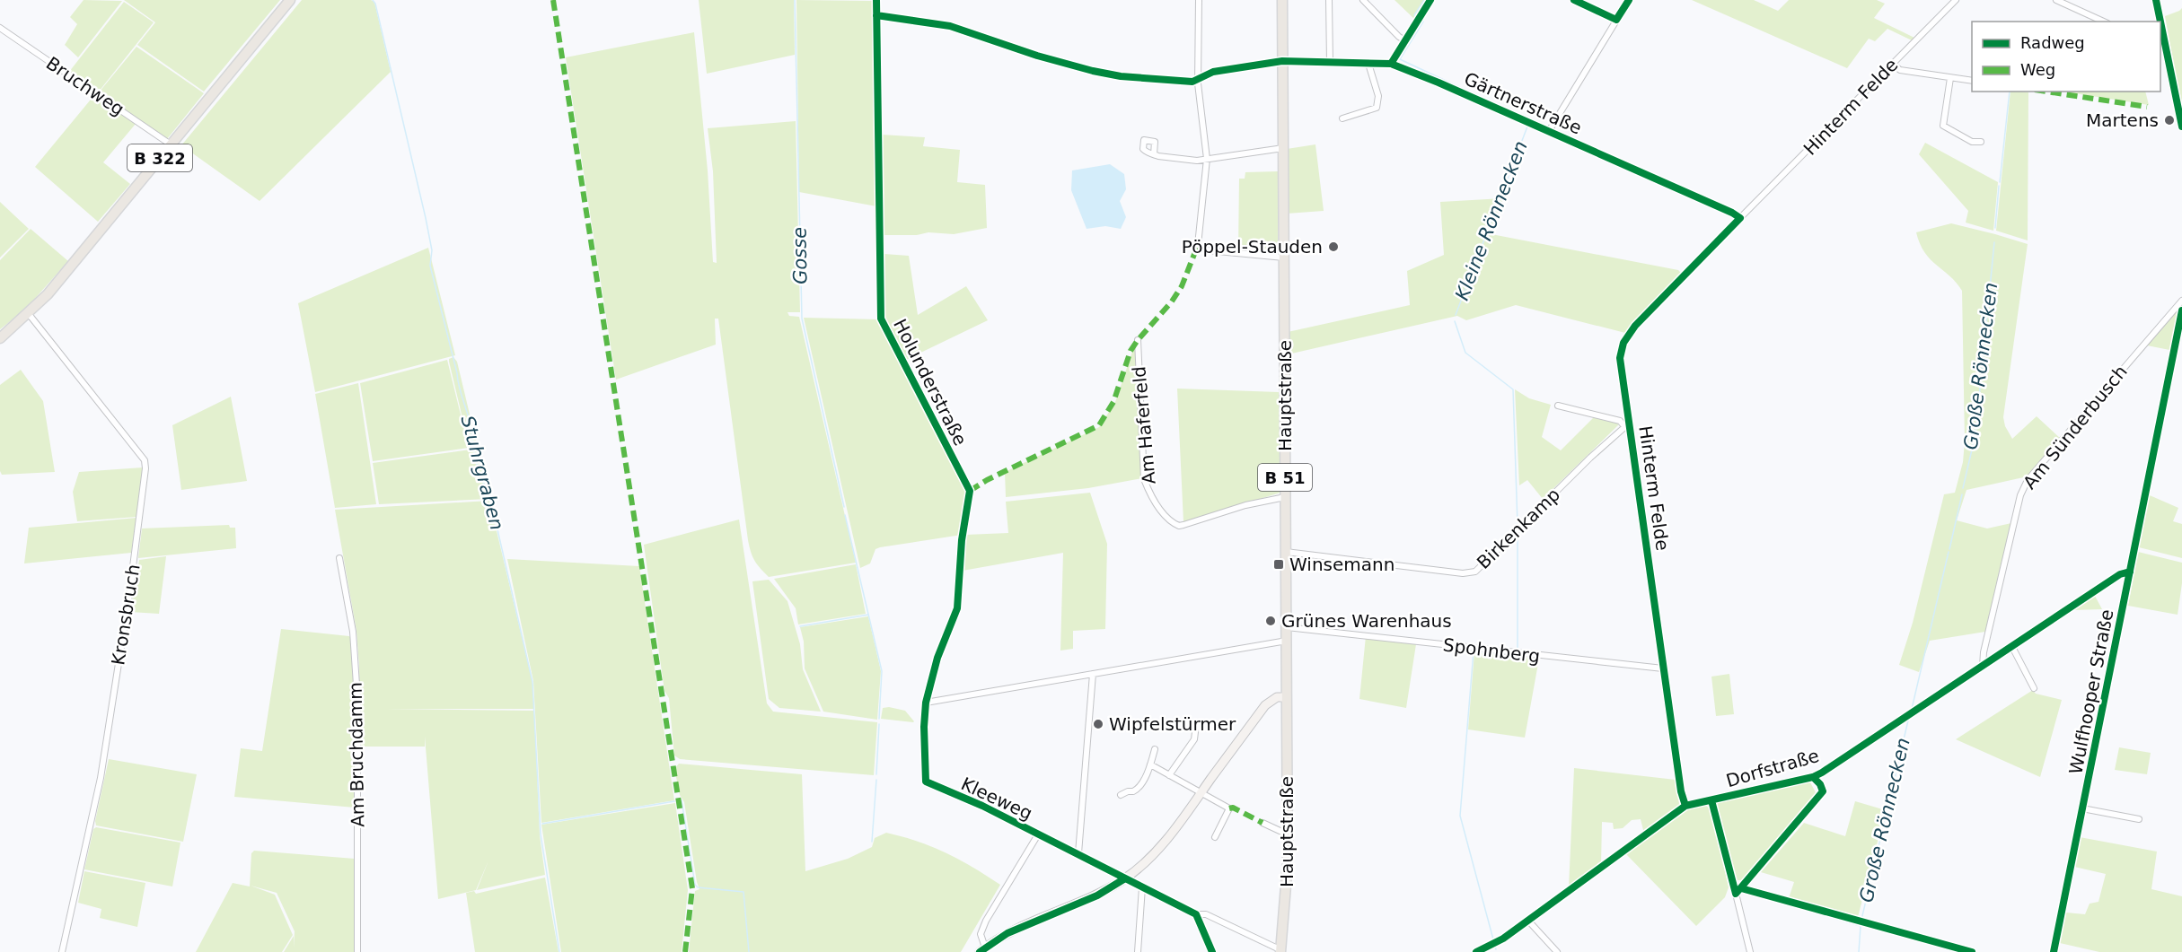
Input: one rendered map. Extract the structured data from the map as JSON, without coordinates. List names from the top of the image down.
{
  "streets": {
    "main road": ["B 322", "Hauptstraße", "B 51"],
    "street": [
      "Bruchweg",
      "Gärtnerstraße",
      "Hinterm Felde",
      "Holunderstraße",
      "Am Haferfeld",
      "Am Sünderbusch",
      "Birkenkamp",
      "Kronsbruch",
      "Spohnberg",
      "Wulfhooper Straße",
      "Am Bruchdamm",
      "Dorfstraße",
      "Kleeweg"
    ]
  },
  "crossings": [
    ["Bruchweg", "B 322"],
    ["Gärtnerstraße", "Hinterm Felde"],
    ["Gärtnerstraße", "Hauptstraße"],
    ["Hinterm Felde", "Birkenkamp"],
    ["Hinterm Felde", "Spohnberg"],
    ["Hinterm Felde", "Dorfstraße"],
    ["B 322", "Kronsbruch"],
    ["Holunderstraße", "Kleeweg"],
    ["Hauptstraße", "Am Haferfeld"],
    ["Hauptstraße", "Birkenkamp"],
    ["Hauptstraße", "Spohnberg"],
    ["Hauptstraße", "Kleeweg"],
    ["Am Sünderbusch", "Dorfstraße"],
    ["Wulfhooper Straße", "Dorfstraße"]
  ],
  "water": [
    "Kleine Rönnecken",
    "Gosse",
    "Große Rönnecken",
    "Stuhrgraben"
  ],
  "places": {
    "other": [
      "Martens",
      "Pöppel-Stauden",
      "Grünes Warenhaus",
      "Wipfelstürmer"
    ],
    "transit": ["Winsemann"]
  },
  "legend": ["Radweg", "Weg"]
}
